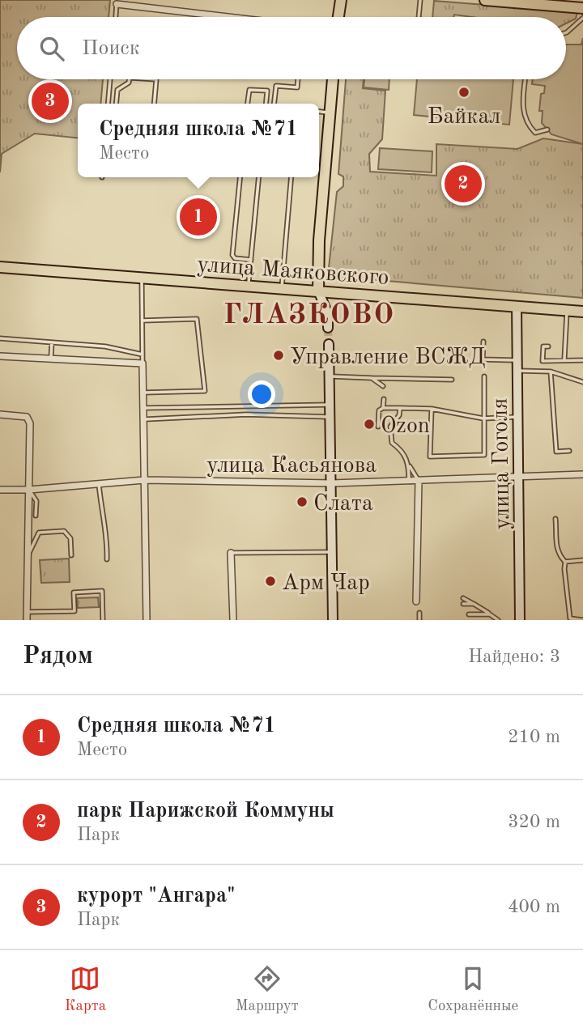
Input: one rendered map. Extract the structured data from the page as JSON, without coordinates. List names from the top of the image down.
{
  "streets": {
    "main road": ["улица Маяковского", "улица Гоголя"],
    "street": ["улица Касьянова"]
  },
  "crossings": [
    ["улица Маяковского", "улица Гоголя"],
    ["улица Касьянова", "улица Гоголя"]
  ],
  "districts": ["ГЛАЗКОВО"],
  "places": [
    "Байкал",
    "Управление ВСЖД",
    "Ozon",
    "Слата",
    "Арм Чар"
  ],
  "page": {
    "search": "Поиск",
    "pins": ["3", "2", "1"],
    "popup": ["Средняя школа №71", "Место"],
    "heading": ["Рядом", "Найдено: 3"],
    "list": [
      {
        "mark": "1",
        "name": "Средняя школа №71",
        "note": "Место",
        "value": "210 m"
      },
      {
        "mark": "2",
        "name": "парк Парижской Коммуны",
        "note": "Парк",
        "value": "320 m"
      },
      {
        "mark": "3",
        "name": "курорт \"Ангара\"",
        "note": "Парк",
        "value": "400 m"
      }
    ],
    "nav": ["Карта", "Маршрут", "Сохранённые"]
  }
}
